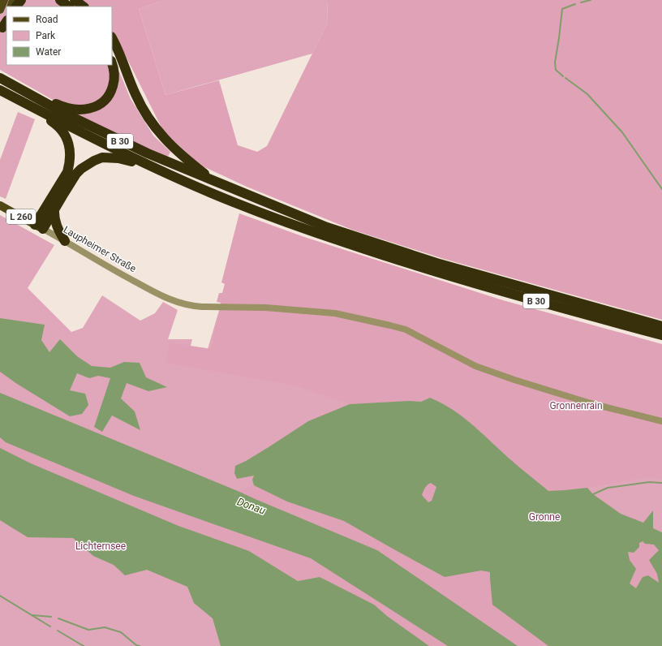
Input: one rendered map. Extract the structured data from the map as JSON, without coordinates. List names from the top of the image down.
{
  "streets": {
    "highway": ["B 30"],
    "main road": ["L 260", "Laupheimer Straße"]
  },
  "water": ["Donau"],
  "parks": ["Gronnenrain", "Gronne", "Lichternsee"],
  "legend": ["Road", "Park", "Water"]
}
